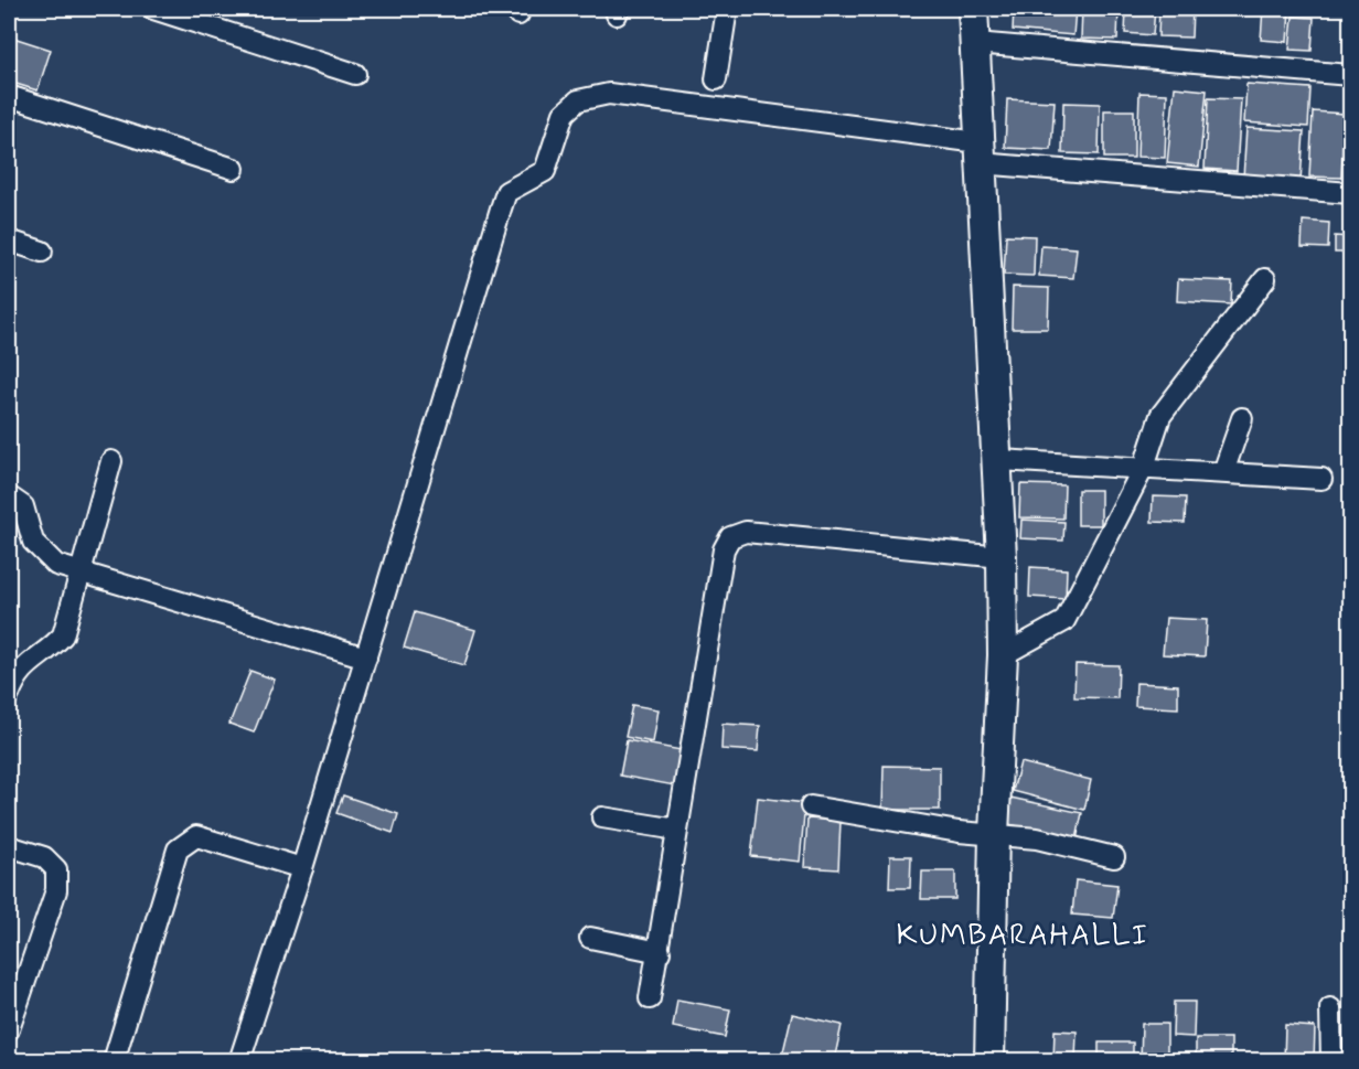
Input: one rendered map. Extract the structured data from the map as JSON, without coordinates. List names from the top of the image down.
{
  "districts": ["KUMBARAHALLI"]
}
